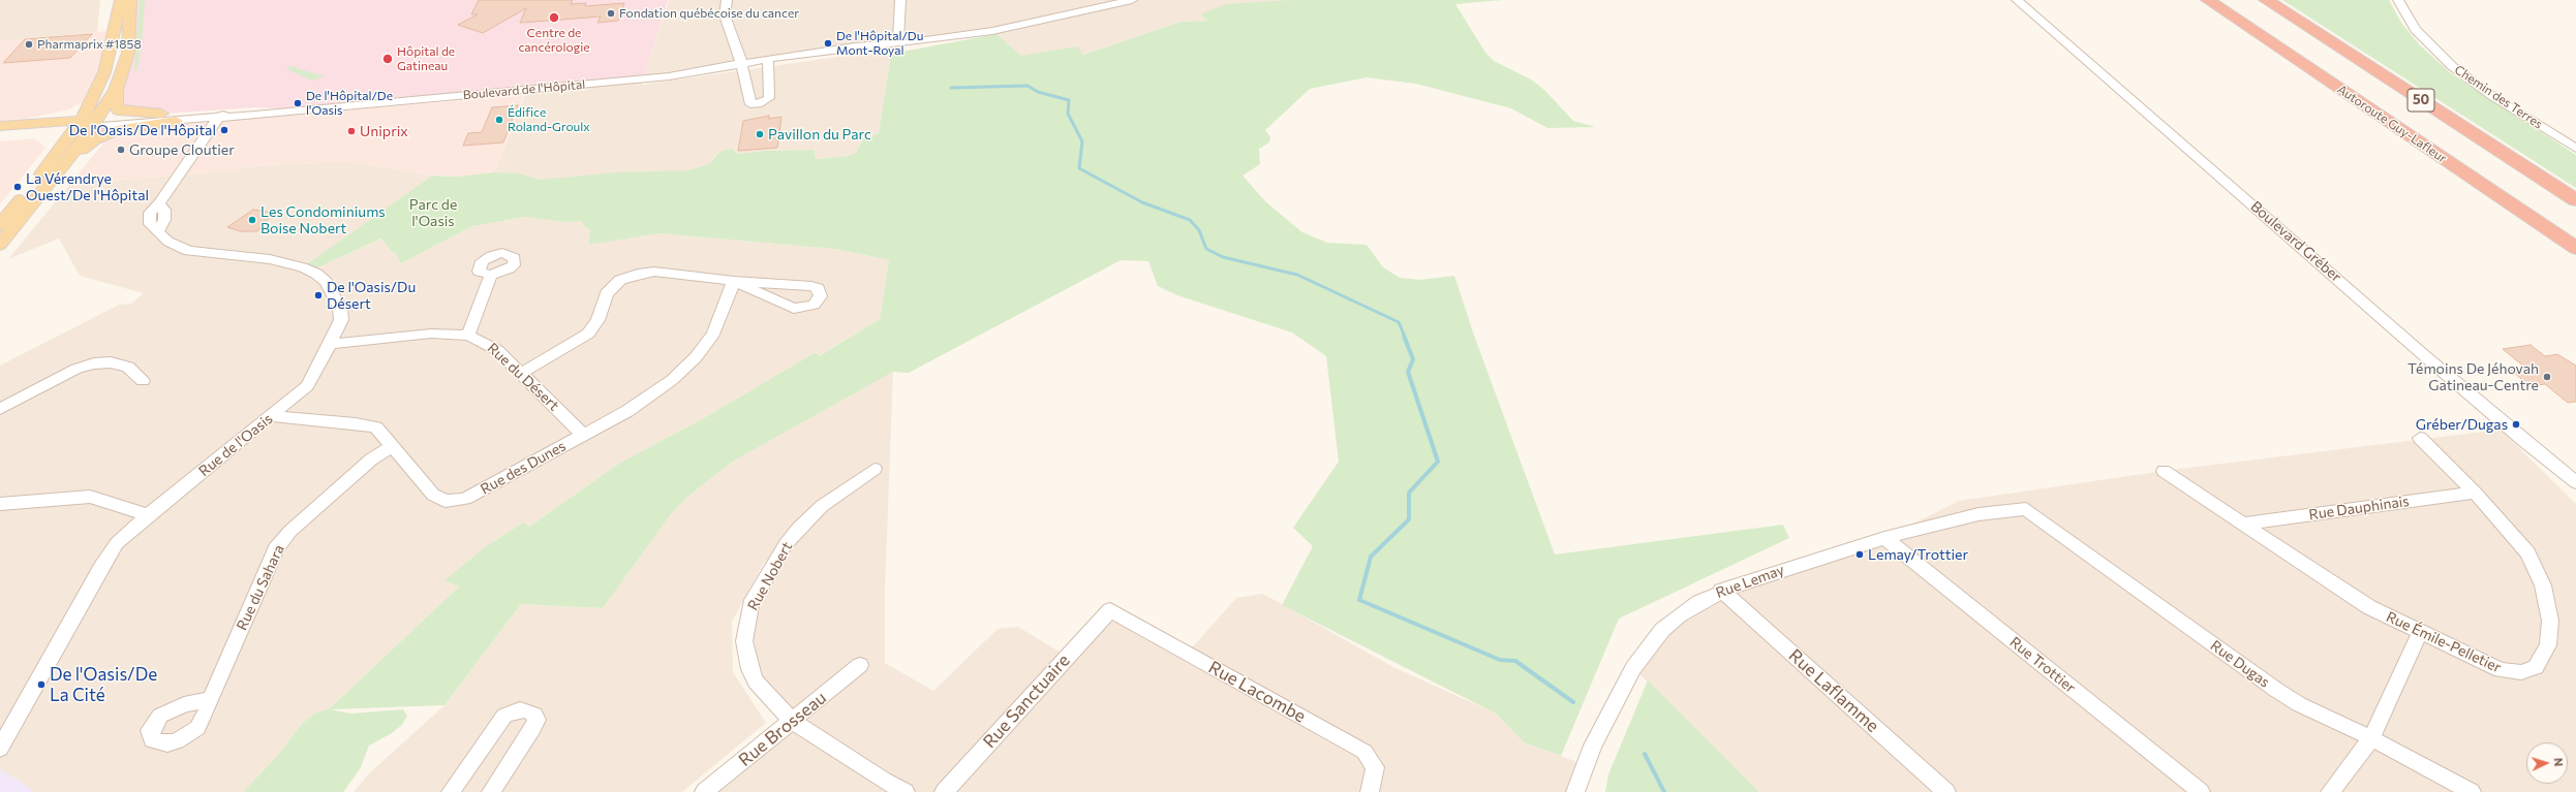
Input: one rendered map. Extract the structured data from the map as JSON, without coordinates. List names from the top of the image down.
{
  "streets": {
    "highway": ["50", "Autoroute Guy-Lafleur"],
    "main road": ["Boulevard de l'Hôpital"],
    "street": [
      "Chemin des Terres",
      "Boulevard Gréber",
      "Rue du Désert",
      "Rue de l'Oasis",
      "Rue des Dunes",
      "Rue Dauphinais",
      "Rue Nobert",
      "Rue Lemay",
      "Rue du Sahara",
      "Rue Émile-Pelletier",
      "Rue Dugas",
      "Rue Trottier",
      "Rue Laflamme",
      "Rue Lacombe",
      "Rue Sanctuaire",
      "Rue Brosseau"
    ]
  },
  "crossings": [
    ["Boulevard de l'Hôpital", "Rue de l'Oasis"],
    ["Rue du Désert", "Rue de l'Oasis"],
    ["Rue du Désert", "Rue des Dunes"],
    ["Rue de l'Oasis", "Rue des Dunes"],
    ["Rue des Dunes", "Rue du Sahara"],
    ["Rue Dauphinais", "Rue Émile-Pelletier"],
    ["Rue Nobert", "Rue Brosseau"],
    ["Rue Lemay", "Rue Dugas"],
    ["Rue Lemay", "Rue Trottier"],
    ["Rue Lemay", "Rue Laflamme"],
    ["Rue Lacombe", "Rue Sanctuaire"]
  ],
  "parks": ["Parc de l'Oasis"],
  "places": [
    "Fondation québécoise du cancer",
    "Centre de cancérologie",
    "De l'Hôpital/Du Mont-Royal",
    "Pharmaprix #1858",
    "Hôpital de Gatineau",
    "De l'Hôpital/De l'Oasis",
    "Édifice Roland-Groulx",
    "De l'Oasis/De l'Hôpital",
    "Uniprix",
    "Pavillon du Parc",
    "Groupe Cloutier",
    "La Vérendrye Ouest/De l'Hôpital",
    "Les Condominiums Boise Nobert",
    "De l'Oasis/Du Désert",
    "Témoins De Jéhovah Gatineau-Centre",
    "Gréber/Dugas",
    "Lemay/Trottier",
    "De l'Oasis/De La Cité"
  ],
  "north": "right"
}
